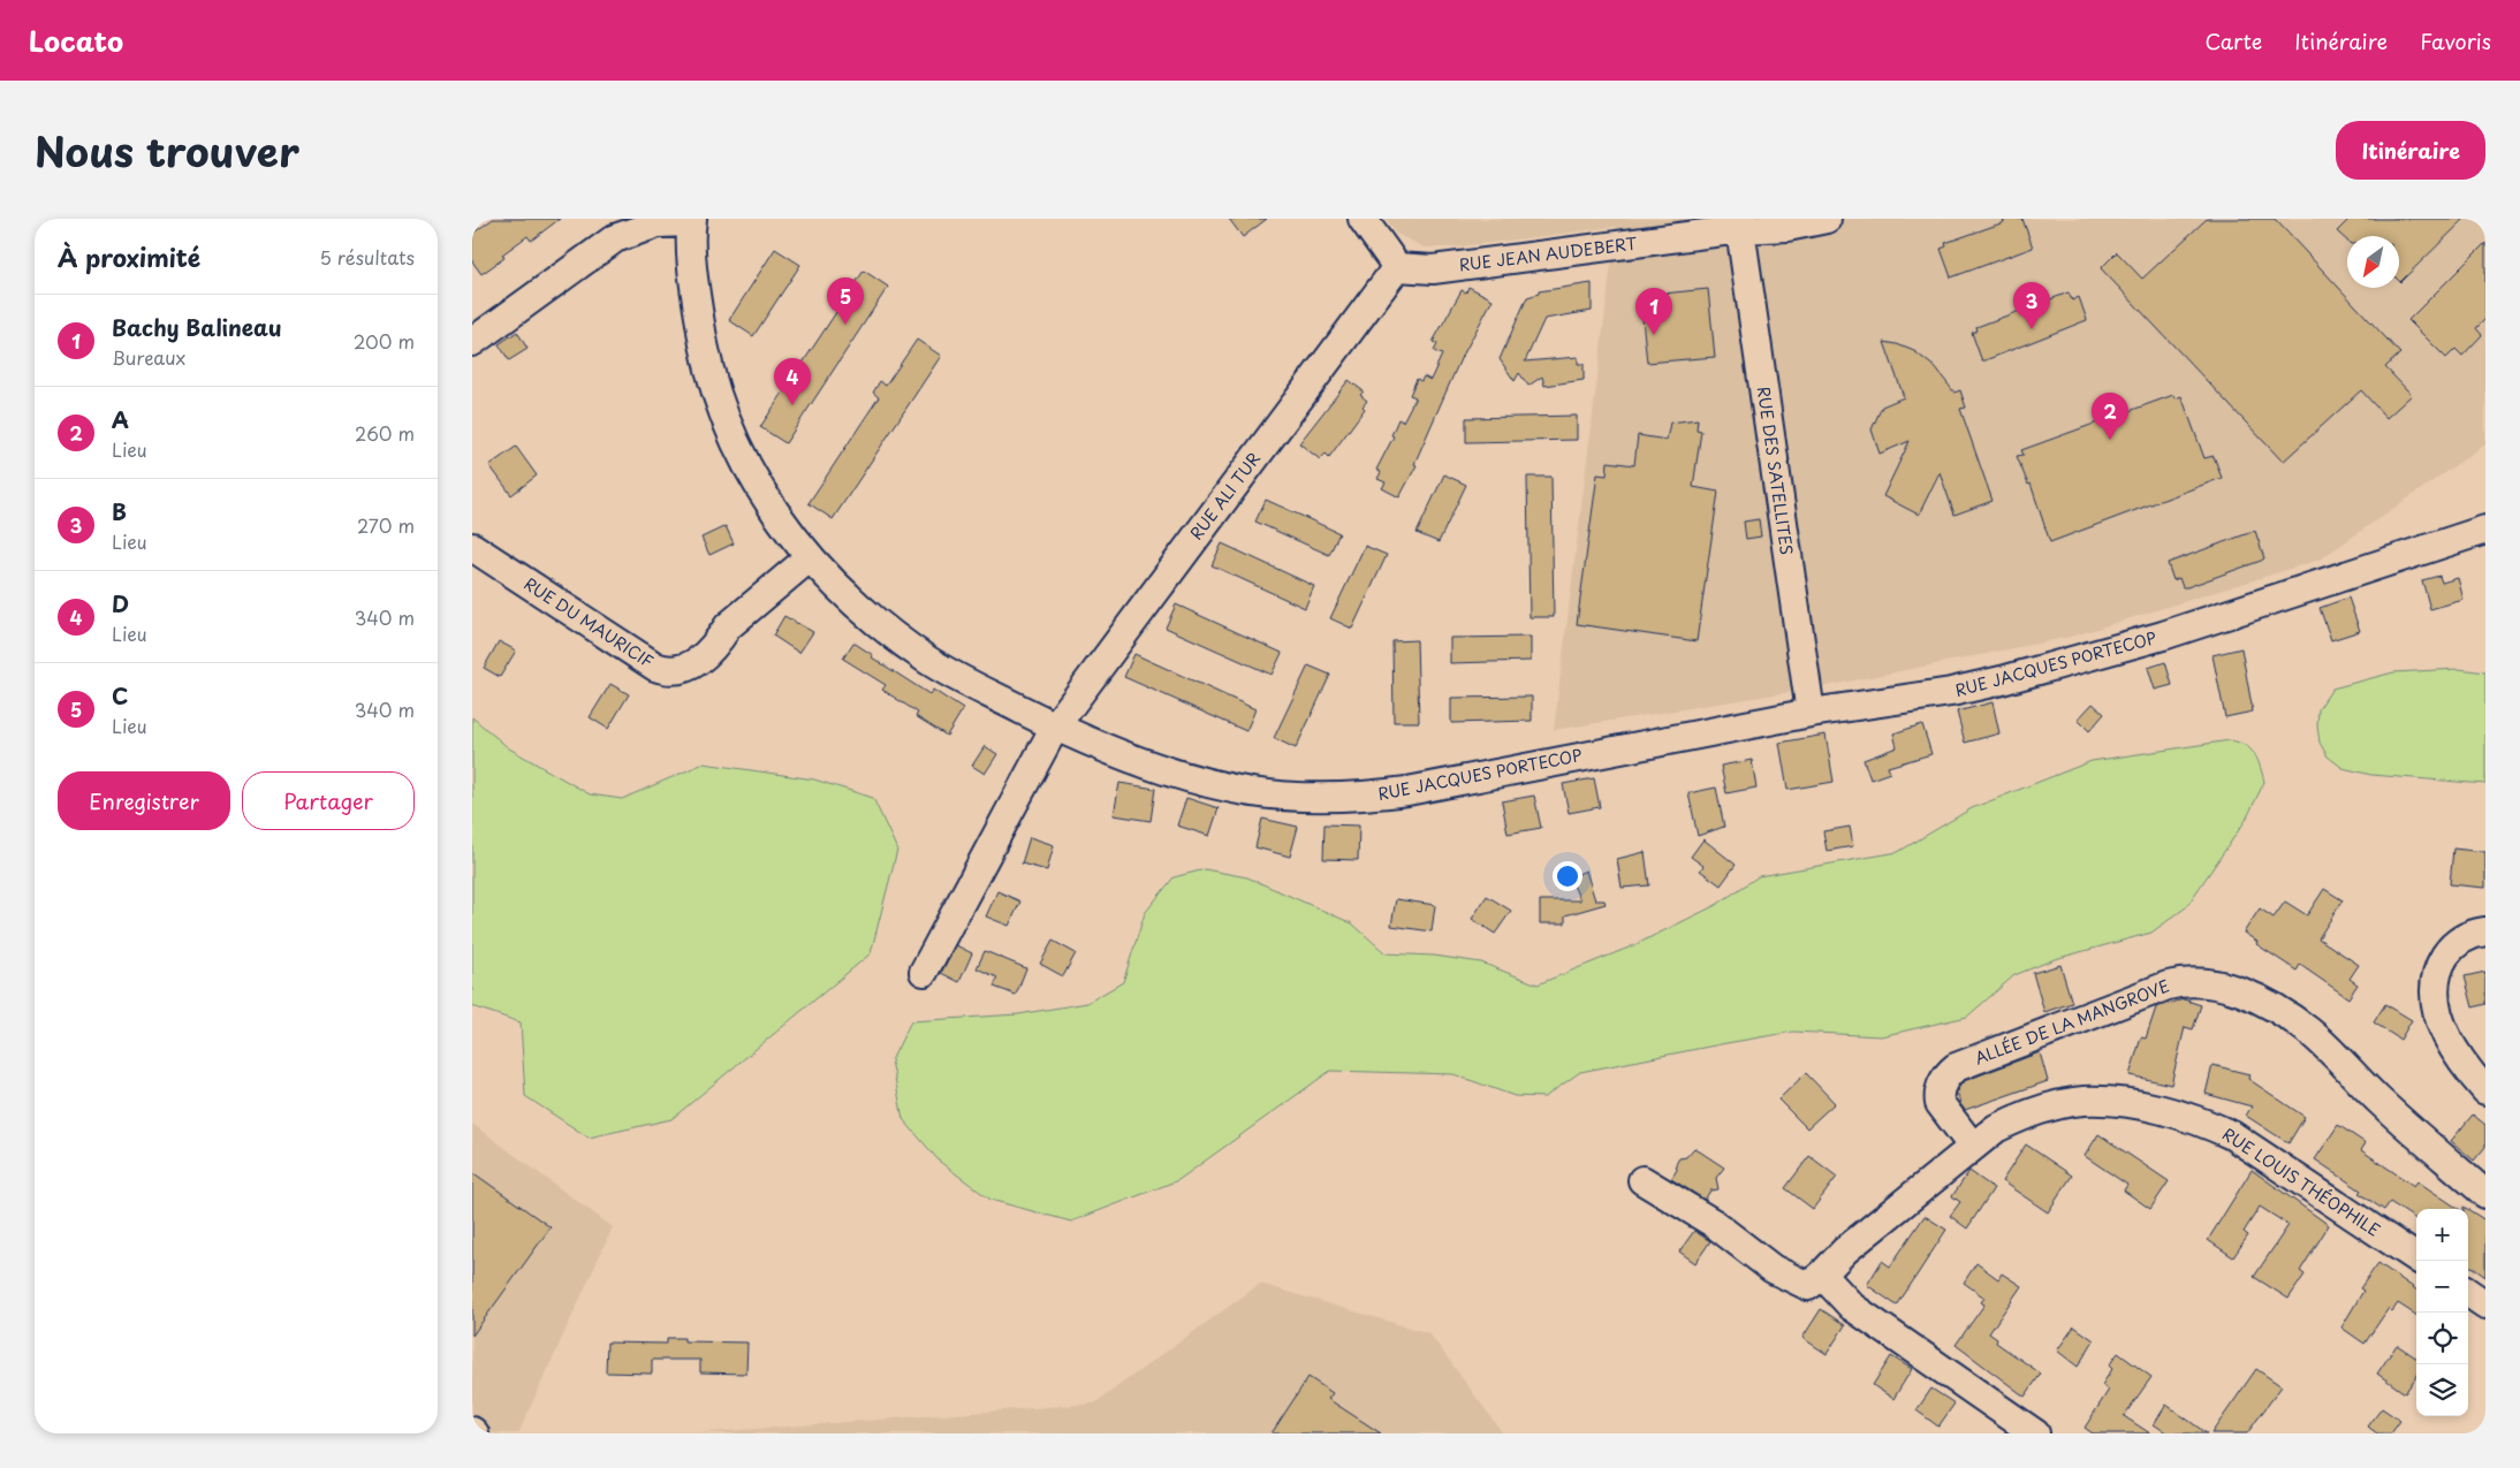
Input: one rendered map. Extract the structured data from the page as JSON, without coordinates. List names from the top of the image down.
{
  "streets": {
    "street": [
      "RUE JEAN AUDEBERT",
      "RUE DES SATELLITES",
      "RUE ALI TUR",
      "RUE DU MAURICIF",
      "RUE JACQUES PORTECOP",
      "ALLÉE DE LA MANGROVE",
      "RUE LOUIS THÉOPHILE"
    ]
  },
  "crossings": [
    ["RUE JEAN AUDEBERT", "RUE DES SATELLITES"],
    ["RUE JEAN AUDEBERT", "RUE ALI TUR"],
    ["RUE DES SATELLITES", "RUE JACQUES PORTECOP"],
    ["RUE ALI TUR", "RUE JACQUES PORTECOP"],
    ["RUE DU MAURICIF", "RUE JACQUES PORTECOP"],
    ["ALLÉE DE LA MANGROVE", "RUE LOUIS THÉOPHILE"]
  ],
  "north": "bottom left",
  "page": {
    "header": "Locato",
    "nav": ["Carte", "Itinéraire", "Favoris"],
    "title": "Nous trouver",
    "buttons": [
      "Itinéraire",
      ["Enregistrer", "Partager"]
    ],
    "heading": ["À proximité", "5 résultats"],
    "pins": [
      "5",
      "3",
      "1",
      "4",
      "2"
    ],
    "list": [
      {
        "mark": "1",
        "name": "Bachy Balineau",
        "note": "Bureaux",
        "value": "200 m"
      },
      {
        "mark": "2",
        "name": "A",
        "note": "Lieu",
        "value": "260 m"
      },
      {
        "mark": "3",
        "name": "B",
        "note": "Lieu",
        "value": "270 m"
      },
      {
        "mark": "4",
        "name": "D",
        "note": "Lieu",
        "value": "340 m"
      },
      {
        "mark": "5",
        "name": "C",
        "note": "Lieu",
        "value": "340 m"
      }
    ],
    "map_buttons": ["+", "−"]
  }
}
